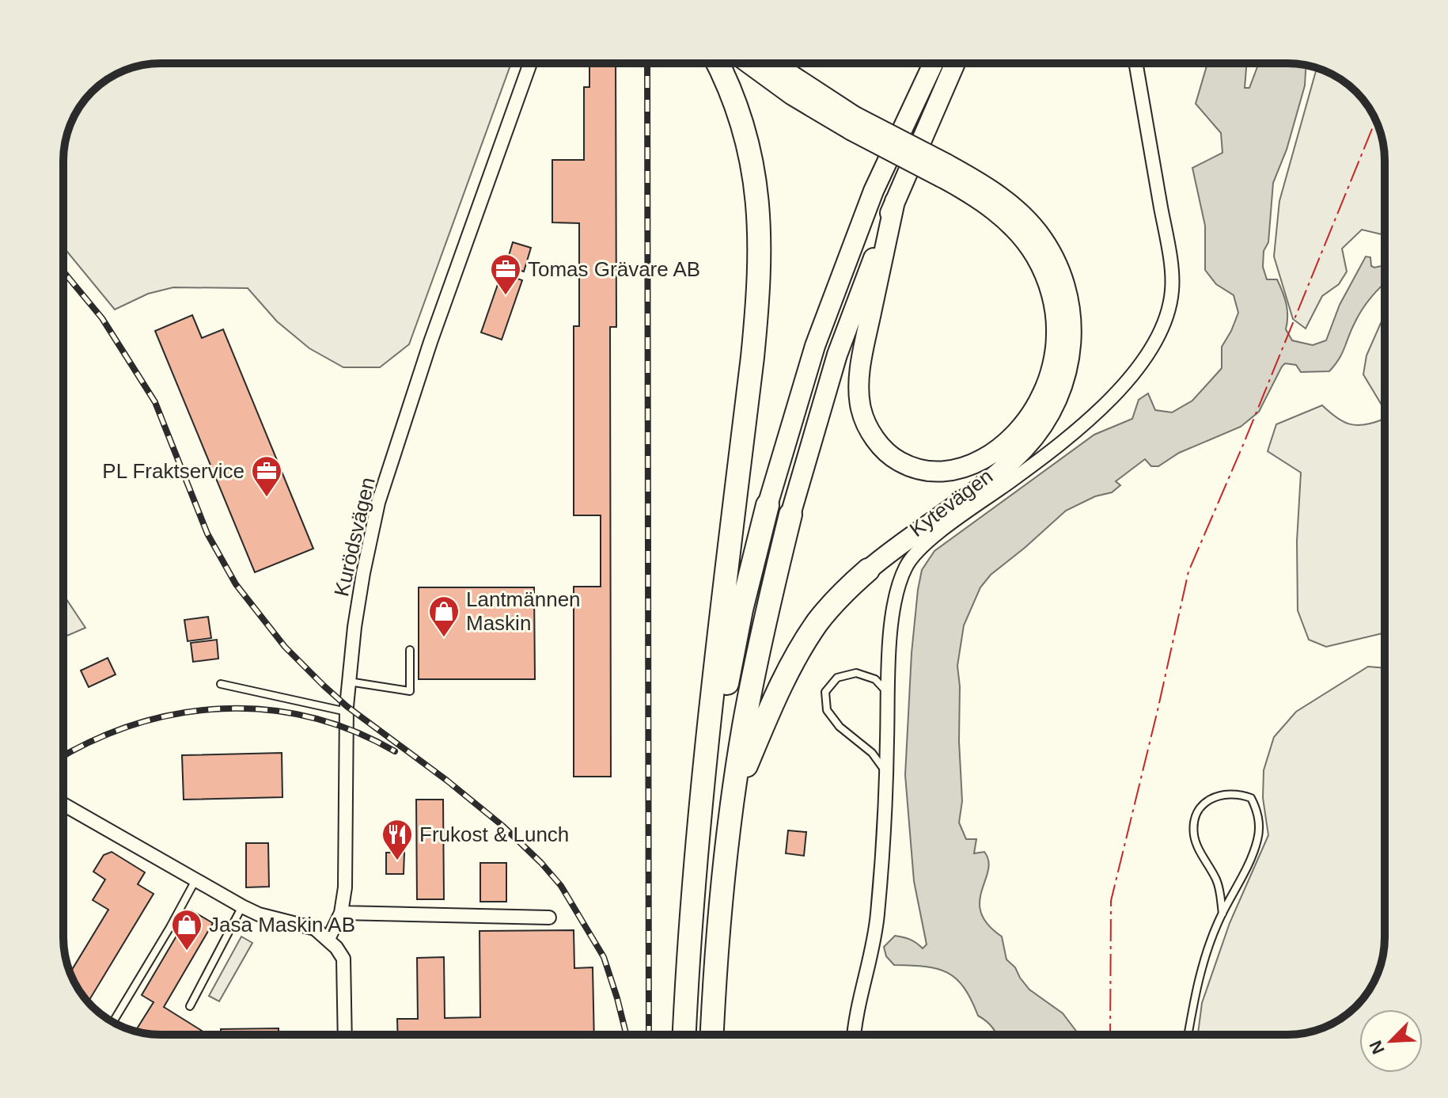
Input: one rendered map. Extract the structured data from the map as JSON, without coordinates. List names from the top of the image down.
{
  "streets": {
    "street": ["Kytevägen", "Kurödsvägen"]
  },
  "places": {
    "office": ["Tomas Grävare AB", "PL Fraktservice"],
    "shop": ["Lantmännen Maskin", "Jasa Maskin AB"],
    "restaurant": ["Frukost & Lunch"]
  },
  "north": "bottom left"
}
